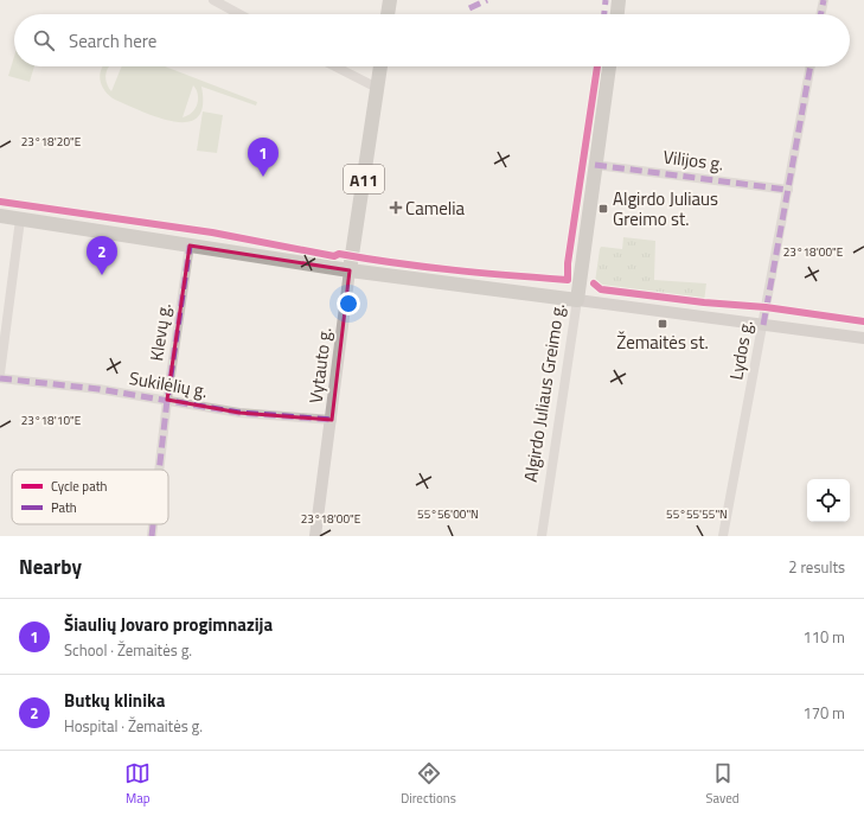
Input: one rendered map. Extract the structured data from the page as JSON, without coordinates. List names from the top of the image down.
{
  "streets": {
    "highway": ["A11", "Vytauto g.", "Algirdo Juliaus Greimo g."],
    "street": [
      "Vilijos g.",
      "Klevų g.",
      "Lydos g.",
      "Sukilėlių g."
    ]
  },
  "crossings": [
    ["Vilijos g.", "Lydos g."],
    ["Vilijos g.", "Algirdo Juliaus Greimo g."],
    ["Klevų g.", "Sukilėlių g."],
    ["Vytauto g.", "Sukilėlių g."]
  ],
  "places": {
    "health": ["Camelia"],
    "transit": ["Algirdo Juliaus Greimo st.", "Žemaitės st."]
  },
  "legend": ["Cycle path", "Path"],
  "page": {
    "search": "Search here",
    "pins": ["1", "2"],
    "heading": ["Nearby", "2 results"],
    "list": [
      {
        "mark": "1",
        "name": "Šiaulių Jovaro progimnazija",
        "note": "School · Žemaitės g.",
        "value": "110 m"
      },
      {
        "mark": "2",
        "name": "Butkų klinika",
        "note": "Hospital · Žemaitės g.",
        "value": "170 m"
      }
    ],
    "nav": ["Map", "Directions", "Saved"]
  },
  "coordinates": [
    "23°18'20\"E",
    "23°18'00\"E",
    "23°18'10\"E",
    "55°56'00\"N",
    "55°55'55\"N"
  ]
}
